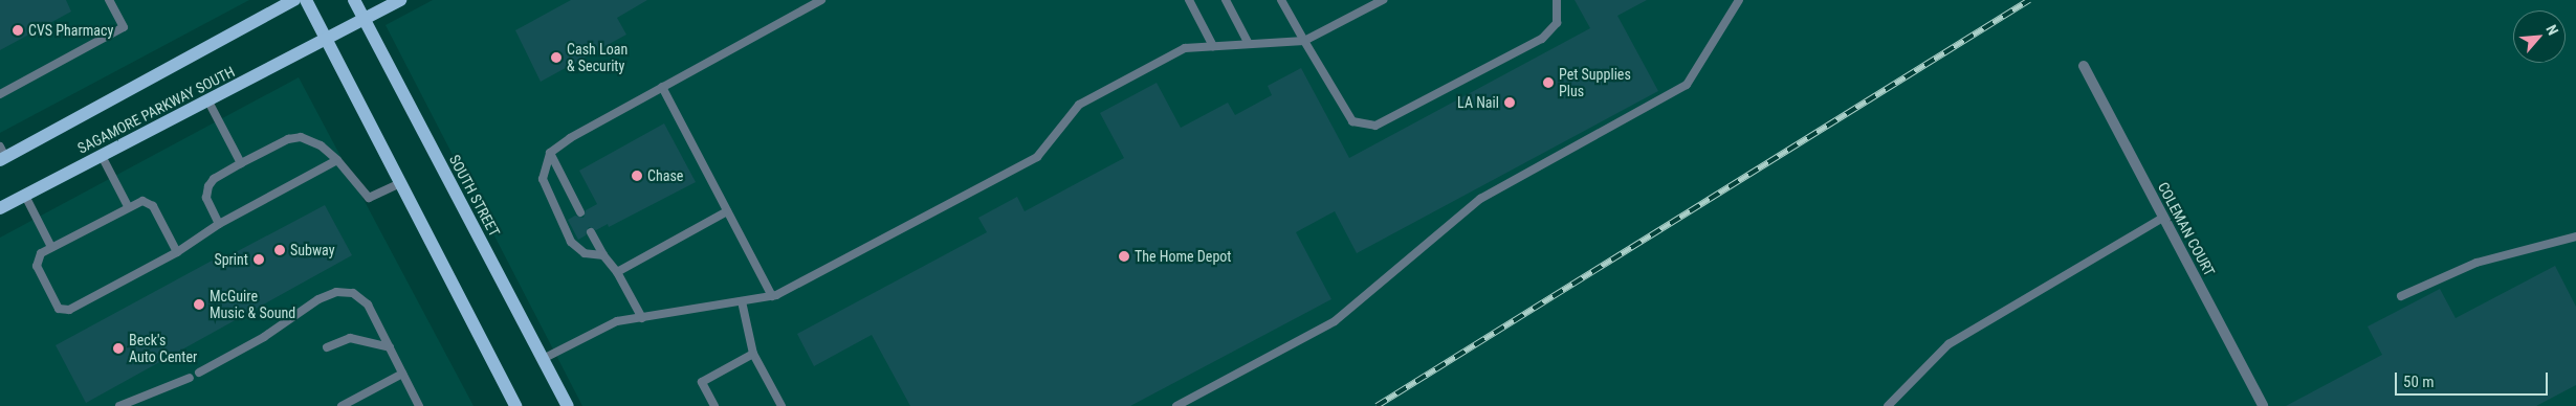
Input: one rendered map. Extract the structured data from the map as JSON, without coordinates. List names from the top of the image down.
{
  "streets": {
    "main road": ["SAGAMORE PARKWAY SOUTH", "SOUTH STREET"],
    "street": ["COLEMAN COURT"]
  },
  "crossings": [
    ["SAGAMORE PARKWAY SOUTH", "SOUTH STREET"]
  ],
  "places": [
    "CVS Pharmacy",
    "Cash Loan & Security",
    "Pet Supplies Plus",
    "LA Nail",
    "Chase",
    "Subway",
    "The Home Depot",
    "Sprint",
    "McGuire Music & Sound",
    "Beck's Auto Center"
  ],
  "scale_bar": "50 m",
  "north": "top right"
}
